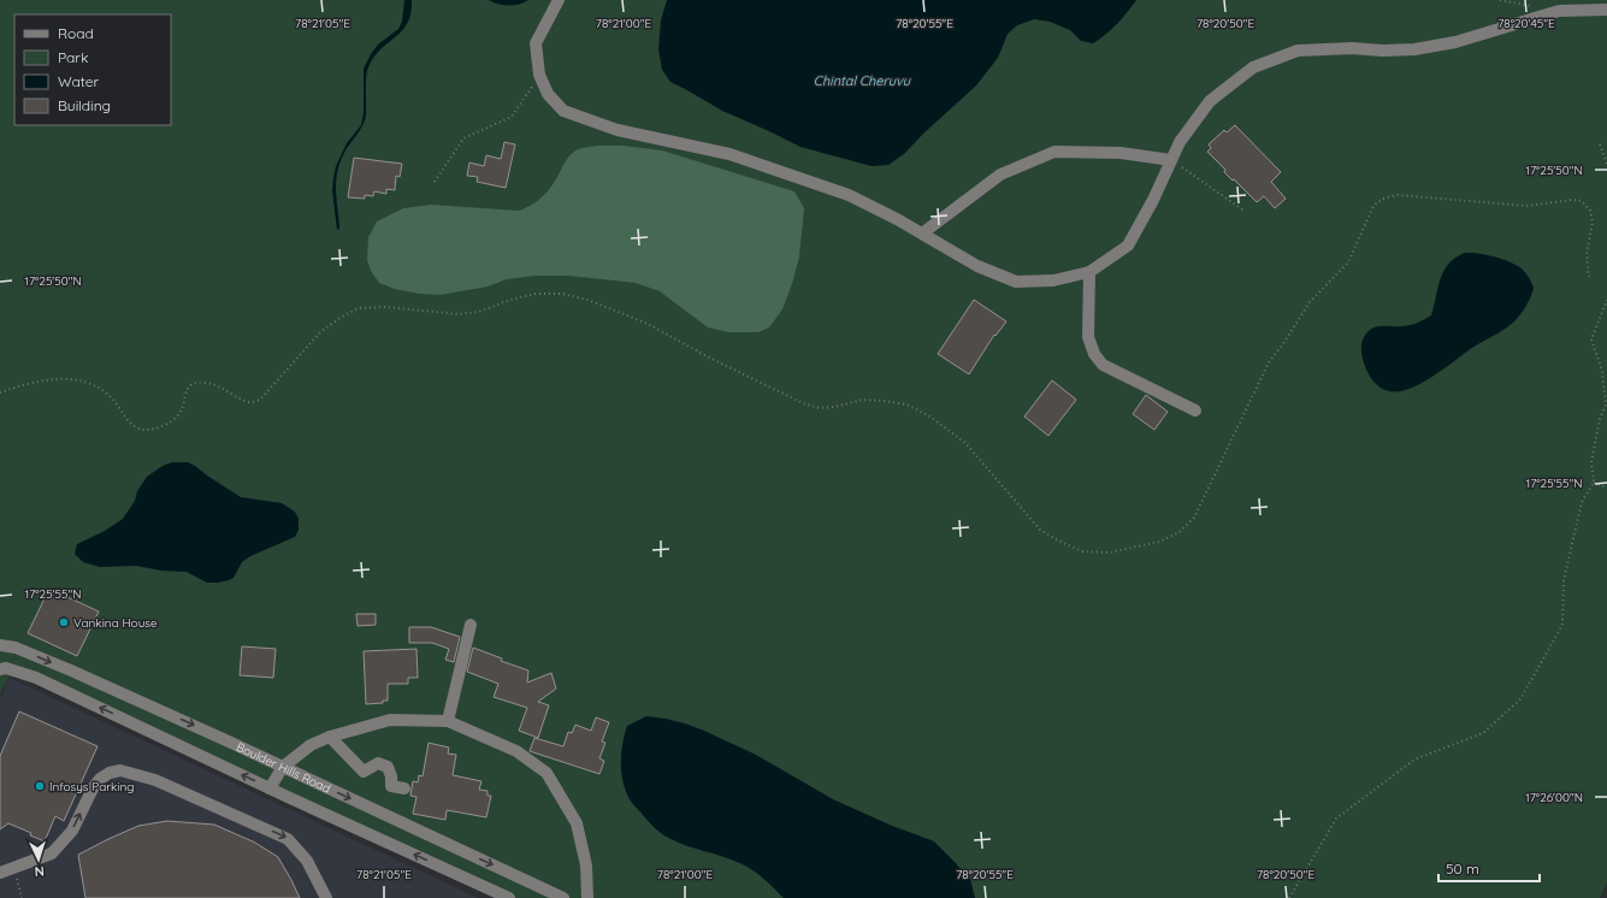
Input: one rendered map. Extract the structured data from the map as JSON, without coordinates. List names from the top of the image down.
{
  "streets": {
    "lane": ["Boulder Hills Road"]
  },
  "water": ["Chintal Cheruvu"],
  "places": ["Vankina House", "Infosys Parking"],
  "legend": [
    "Road",
    "Park",
    "Water",
    "Building"
  ],
  "scale_bar": "50 m",
  "north": "bottom",
  "coordinates": [
    "78°21'05\"E",
    "78°21'00\"E",
    "78°20'55\"E",
    "78°20'50\"E",
    "78°20'45\"E",
    "17°25'50\"N",
    "17°25'55\"N",
    "17°26'00\"N"
  ]
}
